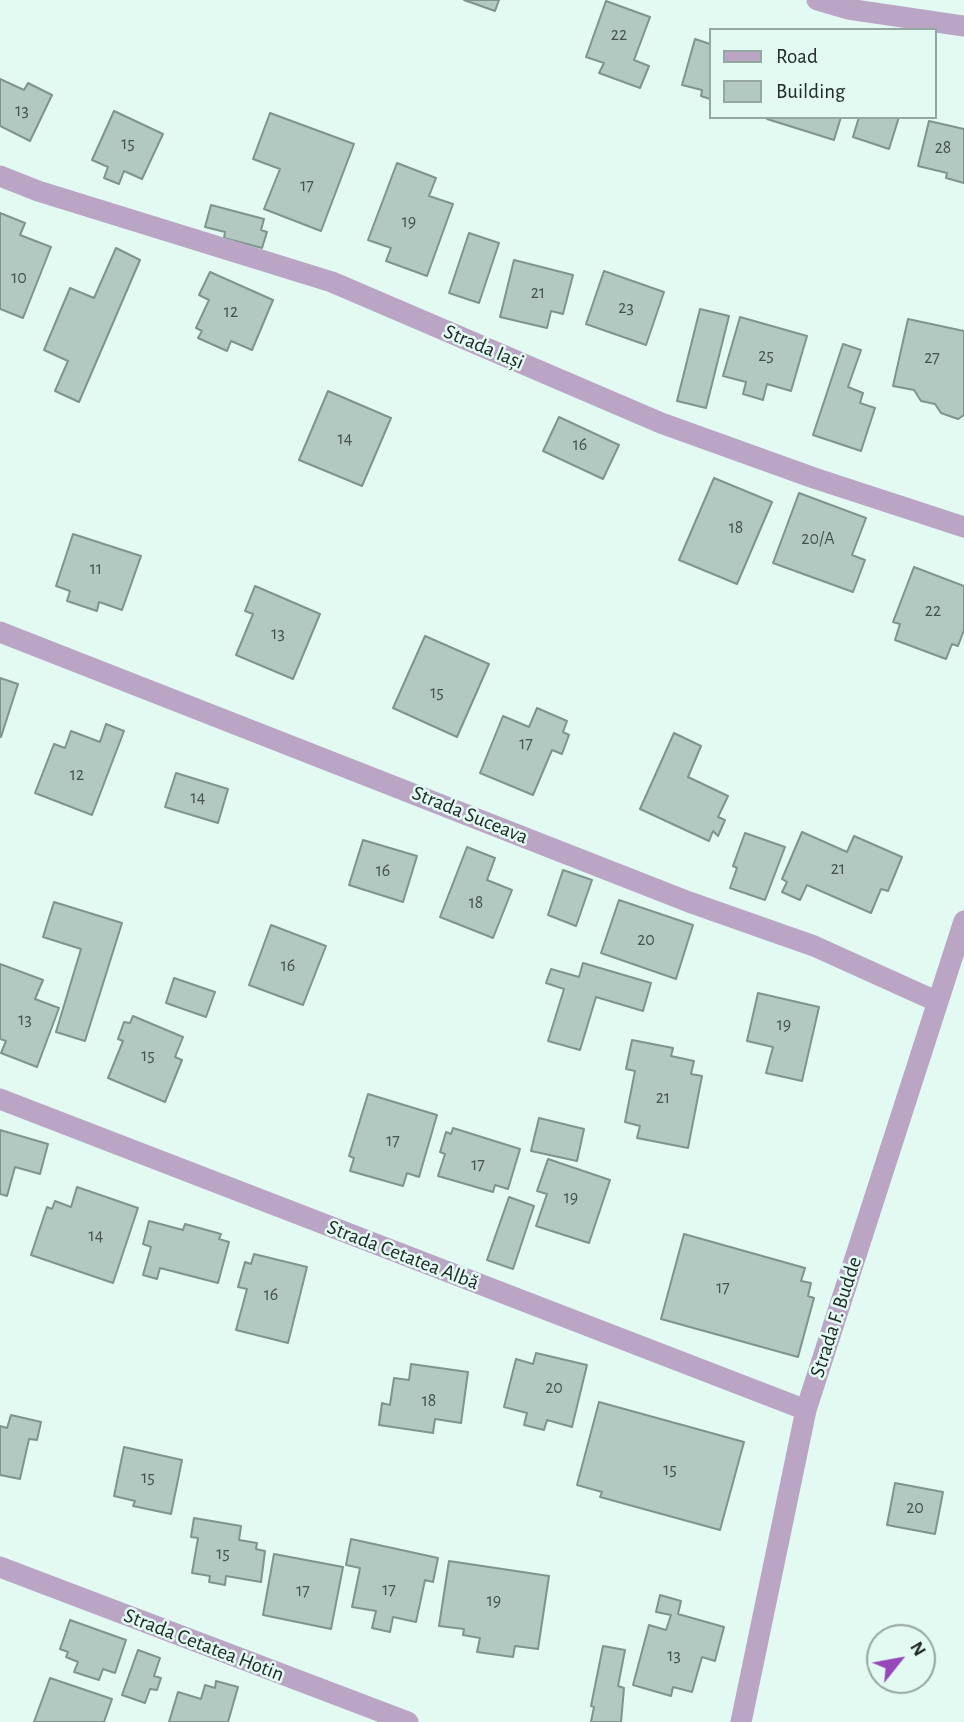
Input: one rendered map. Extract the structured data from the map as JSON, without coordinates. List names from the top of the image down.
{
  "streets": {
    "street": [
      "Strada Iași",
      "Strada Suceava",
      "Strada Cetatea Albă",
      "Strada F. Budde",
      "Strada Cetatea Hotin"
    ]
  },
  "crossings": [
    ["Strada Suceava", "Strada F. Budde"],
    ["Strada Cetatea Albă", "Strada F. Budde"]
  ],
  "house_numbers": [
    "22",
    "13",
    "15",
    "28",
    "17",
    "19",
    "10",
    "21",
    "23",
    "12",
    "25",
    "27",
    "14",
    "16",
    "18",
    "20/A",
    "11",
    "22",
    "13",
    "15",
    "17",
    "12",
    "14",
    "21",
    "16",
    "18",
    "20",
    "16",
    "13",
    "19",
    "15",
    "21",
    "17",
    "17",
    "19",
    "14",
    "17",
    "16",
    "20",
    "18",
    "15",
    "15",
    "20",
    "15",
    "17",
    "17",
    "19",
    "13"
  ],
  "legend": ["Road", "Building"],
  "north": "top right"
}
